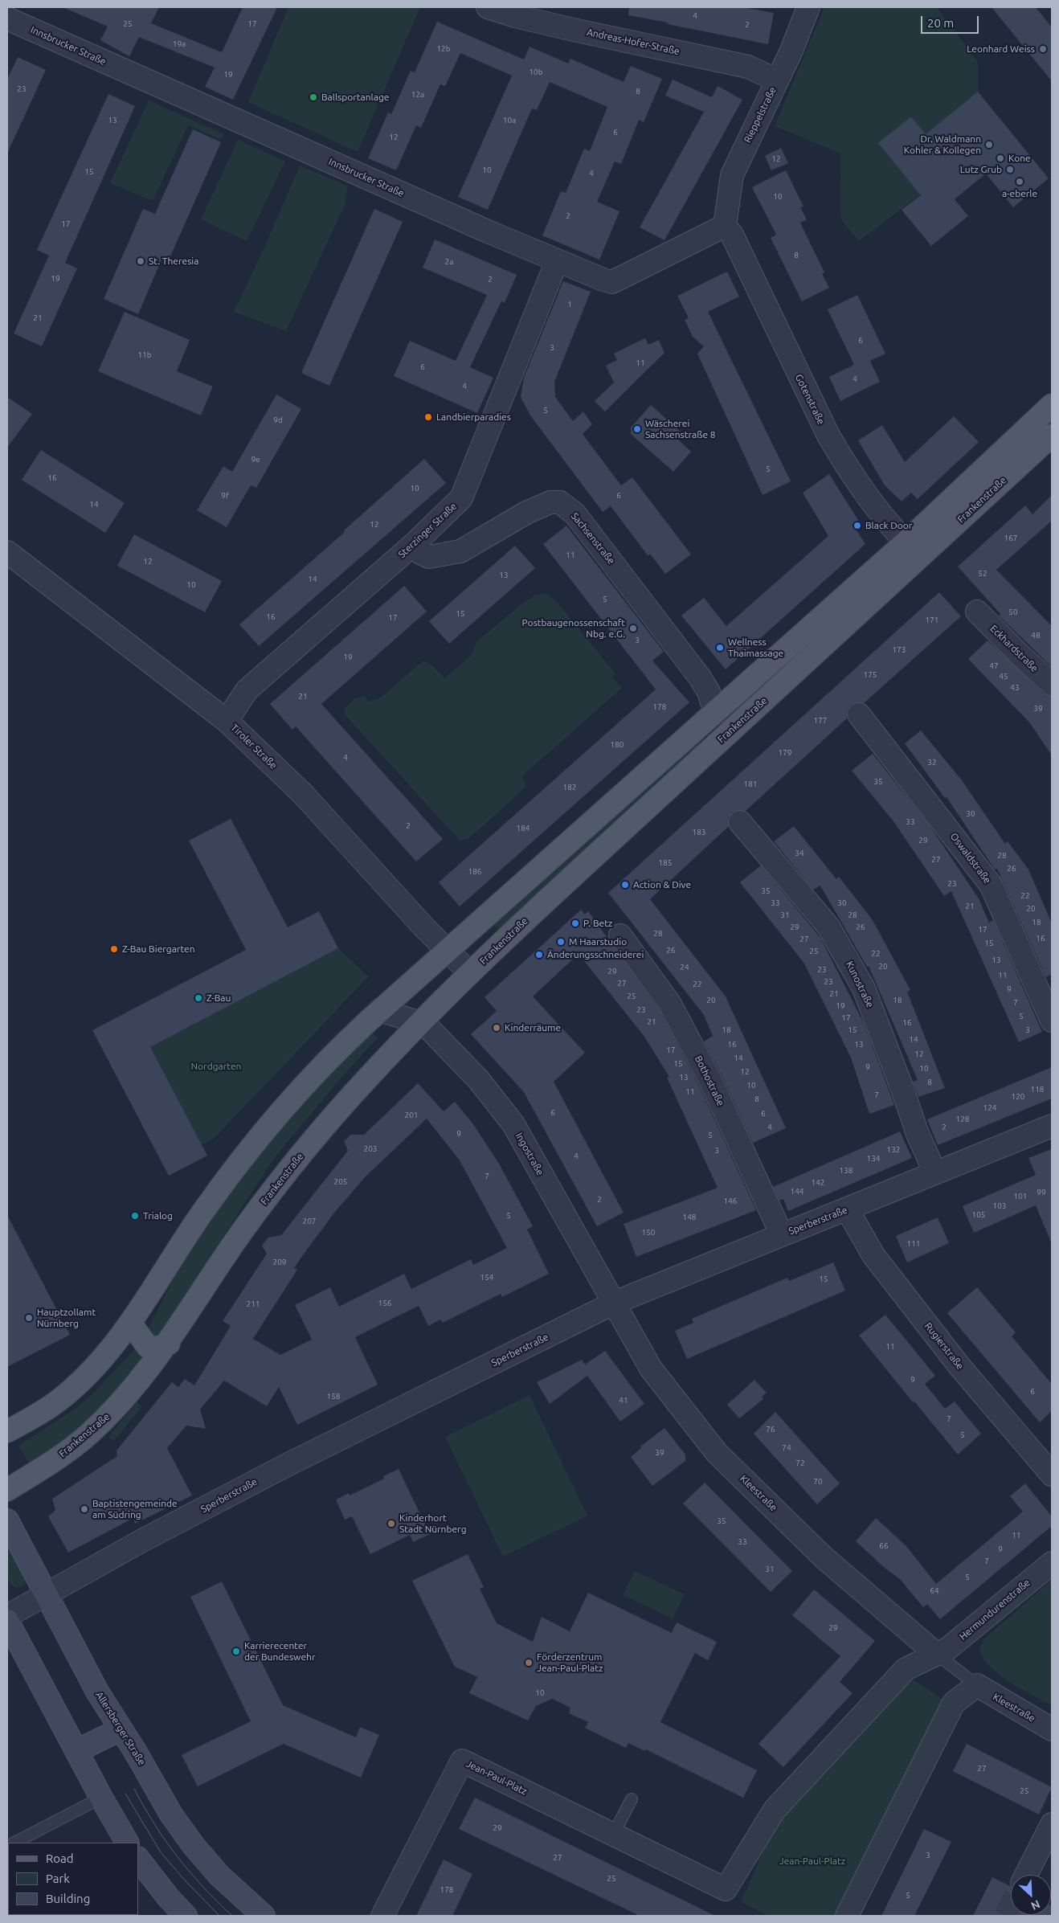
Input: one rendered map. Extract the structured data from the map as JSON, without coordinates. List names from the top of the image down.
{
  "streets": {
    "main road": ["Frankenstraße", "Allersberger Straße"],
    "street": [
      "Andreas-Hofer-Straße",
      "Innsbrucker Straße",
      "Rieppelstraße",
      "Gotenstraße",
      "Sterzinger Straße",
      "Sachsenstraße",
      "Eckhardstraße",
      "Tiroler Straße",
      "Oswaldstraße",
      "Kunostraße",
      "Bothostraße",
      "Ingostraße",
      "Sperberstraße",
      "Rugierstraße",
      "Kleestraße",
      "Hermundurenstraße",
      "Jean-Paul-Platz"
    ]
  },
  "crossings": [
    ["Andreas-Hofer-Straße", "Rieppelstraße"],
    ["Innsbrucker Straße", "Rieppelstraße"],
    ["Innsbrucker Straße", "Gotenstraße"],
    ["Innsbrucker Straße", "Sterzinger Straße"],
    ["Rieppelstraße", "Gotenstraße"],
    ["Gotenstraße", "Frankenstraße"],
    ["Frankenstraße", "Sachsenstraße"],
    ["Frankenstraße", "Tiroler Straße"],
    ["Frankenstraße", "Ingostraße"],
    ["Sterzinger Straße", "Sachsenstraße"],
    ["Sterzinger Straße", "Tiroler Straße"],
    ["Kunostraße", "Sperberstraße"],
    ["Bothostraße", "Sperberstraße"],
    ["Ingostraße", "Sperberstraße"],
    ["Ingostraße", "Kleestraße"],
    ["Sperberstraße", "Rugierstraße"],
    ["Sperberstraße", "Kleestraße"],
    ["Sperberstraße", "Allersberger Straße"],
    ["Kleestraße", "Hermundurenstraße"],
    ["Kleestraße", "Jean-Paul-Platz"],
    ["Hermundurenstraße", "Jean-Paul-Platz"]
  ],
  "parks": ["Nordgarten", "Jean-Paul-Platz"],
  "places": [
    "Leonhard Weiss",
    "Ballsportanlage",
    "Dr. Waldmann Kohler & Kollegen",
    "Kone",
    "Lutz Grub",
    "a-eberle",
    "St. Theresia",
    "Landbierparadies",
    "Wäscherei Sachsenstraße 8",
    "Black Door",
    "Postbaugenossenschaft Nbg. e.G.",
    "Wellness Thaimassage",
    "Action & Dive",
    "P. Betz",
    "M Haarstudio",
    "Z-Bau Biergarten",
    "Änderungsschneiderei",
    "Z-Bau",
    "Kinderräume",
    "Trialog",
    "Hauptzollamt Nürnberg",
    "Baptistengemeinde am Südring",
    "Kinderhort Stadt Nürnberg",
    "Karrierecenter der Bundeswehr",
    "Förderzentrum Jean-Paul-Platz"
  ],
  "house_numbers": [
    "4",
    "25",
    "17",
    "2",
    "19a",
    "12b",
    "10b",
    "19",
    "23",
    "8",
    "12a",
    "13",
    "10a",
    "6",
    "12",
    "12",
    "10",
    "15",
    "4",
    "10",
    "2",
    "17",
    "8",
    "2a",
    "19",
    "2",
    "1",
    "21",
    "6",
    "3",
    "11b",
    "11",
    "6",
    "4",
    "4",
    "5",
    "9d",
    "9e",
    "5",
    "16",
    "10",
    "9f",
    "6",
    "14",
    "12",
    "167",
    "11",
    "12",
    "52",
    "13",
    "14",
    "10",
    "5",
    "50",
    "15",
    "16",
    "17",
    "171",
    "48",
    "3",
    "173",
    "19",
    "47",
    "175",
    "45",
    "43",
    "21",
    "178",
    "39",
    "177",
    "180",
    "179",
    "4",
    "32",
    "35",
    "181",
    "182",
    "30",
    "33",
    "2",
    "184",
    "183",
    "29",
    "34",
    "28",
    "27",
    "185",
    "26",
    "186",
    "23",
    "35",
    "22",
    "33",
    "30",
    "21",
    "20",
    "31",
    "28",
    "18",
    "29",
    "26",
    "17",
    "28",
    "16",
    "27",
    "15",
    "26",
    "25",
    "22",
    "13",
    "20",
    "24",
    "23",
    "29",
    "11",
    "23",
    "27",
    "22",
    "9",
    "21",
    "25",
    "20",
    "18",
    "7",
    "19",
    "23",
    "5",
    "17",
    "21",
    "16",
    "18",
    "15",
    "3",
    "14",
    "16",
    "13",
    "17",
    "12",
    "14",
    "15",
    "9",
    "10",
    "12",
    "13",
    "8",
    "10",
    "118",
    "11",
    "7",
    "120",
    "8",
    "124",
    "6",
    "6",
    "201",
    "128",
    "4",
    "2",
    "9",
    "5",
    "203",
    "132",
    "3",
    "4",
    "134",
    "138",
    "7",
    "205",
    "142",
    "144",
    "99",
    "101",
    "2",
    "146",
    "103",
    "105",
    "5",
    "148",
    "207",
    "150",
    "111",
    "209",
    "154",
    "15",
    "156",
    "211",
    "11",
    "9",
    "6",
    "158",
    "41",
    "7",
    "76",
    "5",
    "74",
    "39",
    "72",
    "70",
    "35",
    "11",
    "33",
    "66",
    "9",
    "7",
    "31",
    "5",
    "64",
    "29",
    "10",
    "27",
    "25",
    "29",
    "3",
    "27",
    "25",
    "178",
    "5"
  ],
  "legend": ["Road", "Park", "Building"],
  "scale_bar": "20 m",
  "north": "bottom right"
}
